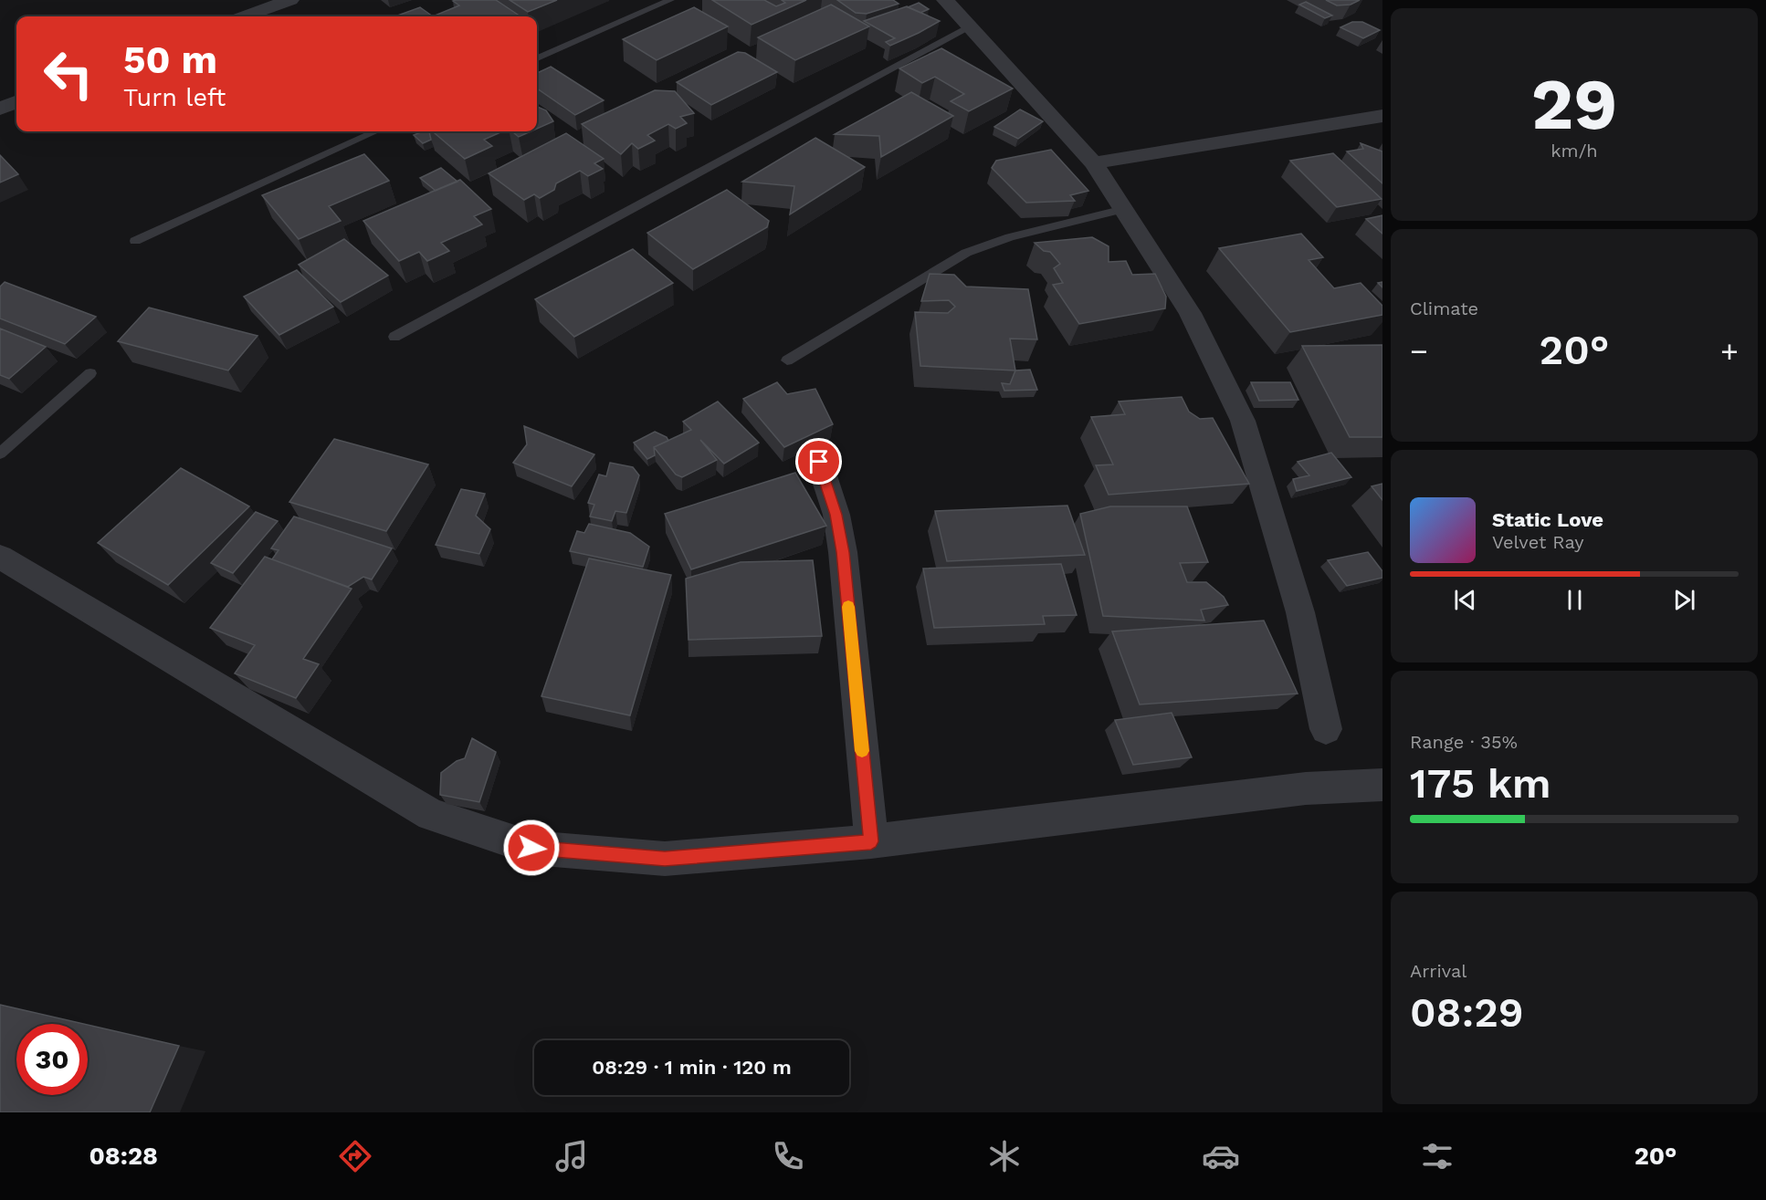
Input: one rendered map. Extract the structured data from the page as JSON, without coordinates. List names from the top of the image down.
{
  "page": {
    "tile": [
      ["29", "km/h"],
      "Climate",
      ["Range · 35%", "175 km"],
      ["Arrival", "08:29"]
    ],
    "turn": ["50 m", "Turn left"],
    "heat": ["−", "20°", "+"],
    "song": ["Static Love", "Velvet Ray"],
    "limit": "30",
    "trip": "08:29 · 1 min · 120 m",
    "tabs": ["08:28", "20°"]
  }
}
